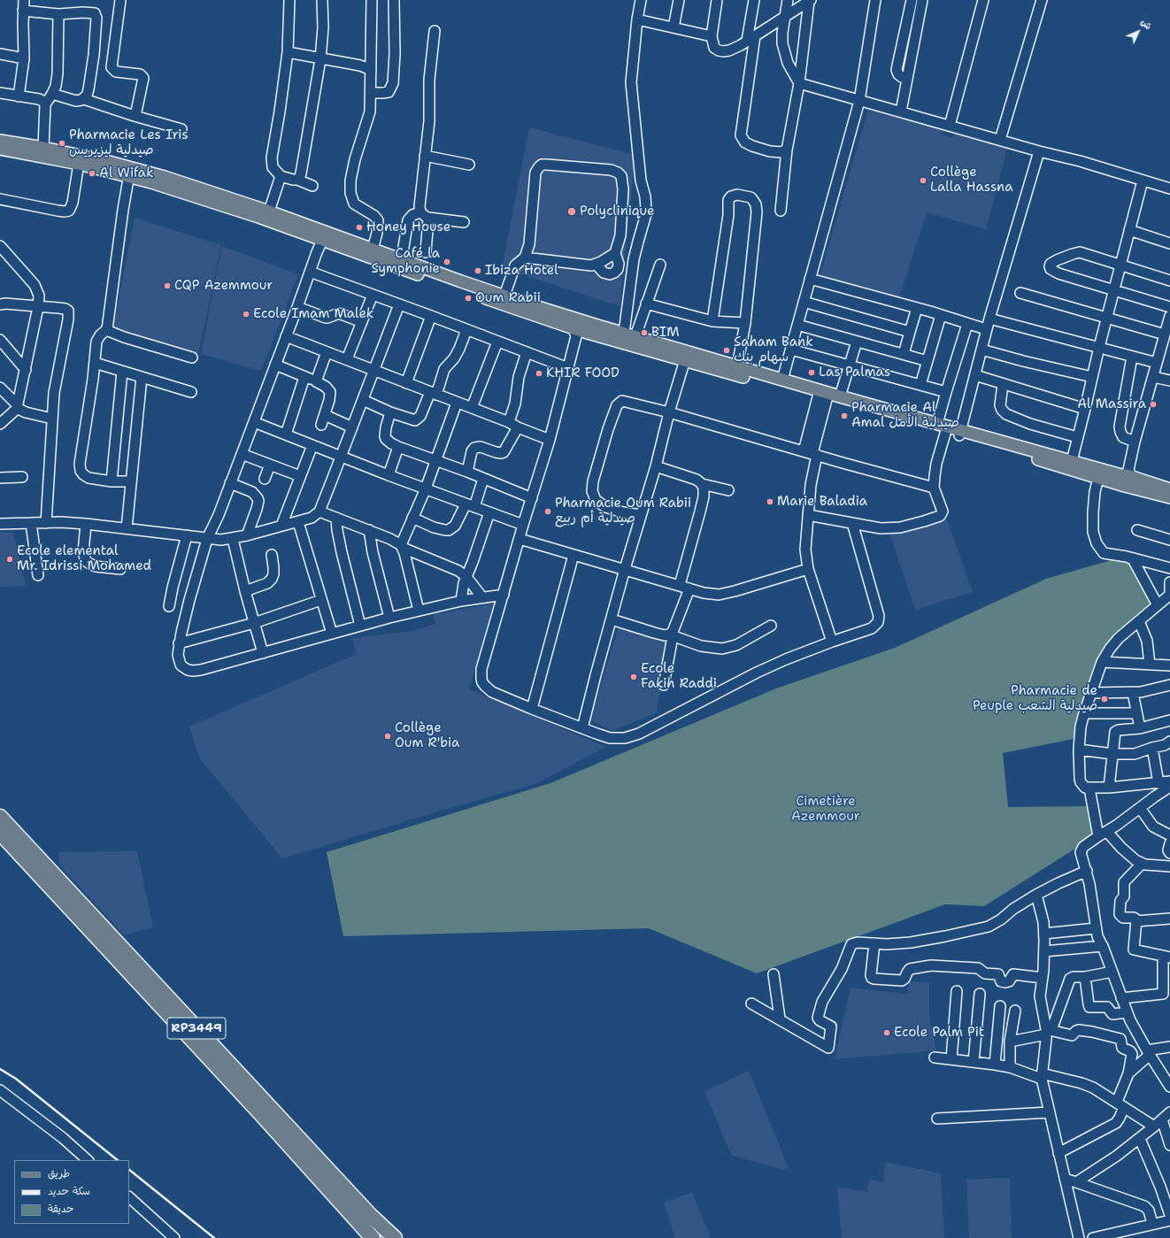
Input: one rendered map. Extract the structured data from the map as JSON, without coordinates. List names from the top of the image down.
{
  "streets": {
    "highway": ["RP3449"]
  },
  "parks": ["Cimetière Azemmour"],
  "places": [
    "Pharmacie Les Iris صيدلية ليزيريس",
    "Al Wifak",
    "Collège Lalla Hassna",
    "Polyclinique",
    "Honey House",
    "Café la Symphonie",
    "Ibiza Hotel",
    "CQP Azemmour",
    "Oum Rabii",
    "Ecole Imam Malek",
    "BIM",
    "Saham Bank سهام بنك",
    "Las Palmas",
    "KHIR FOOD",
    "Al Massira",
    "Pharmacie Al Amal صيدلية الأمل",
    "Marie Baladia",
    "Pharmacie Oum Rabii صيدلية أم ربيع",
    "Ecole elemental Mr. Idrissi Mohamed",
    "Ecole Fakih Raddi",
    "Pharmacie de Peuple صيدلية الشعب",
    "Collège Oum R'bia",
    "Ecole Palm Pit"
  ],
  "legend": ["طريق", "سكة حديد", "حديقة"],
  "north": "top right"
}
